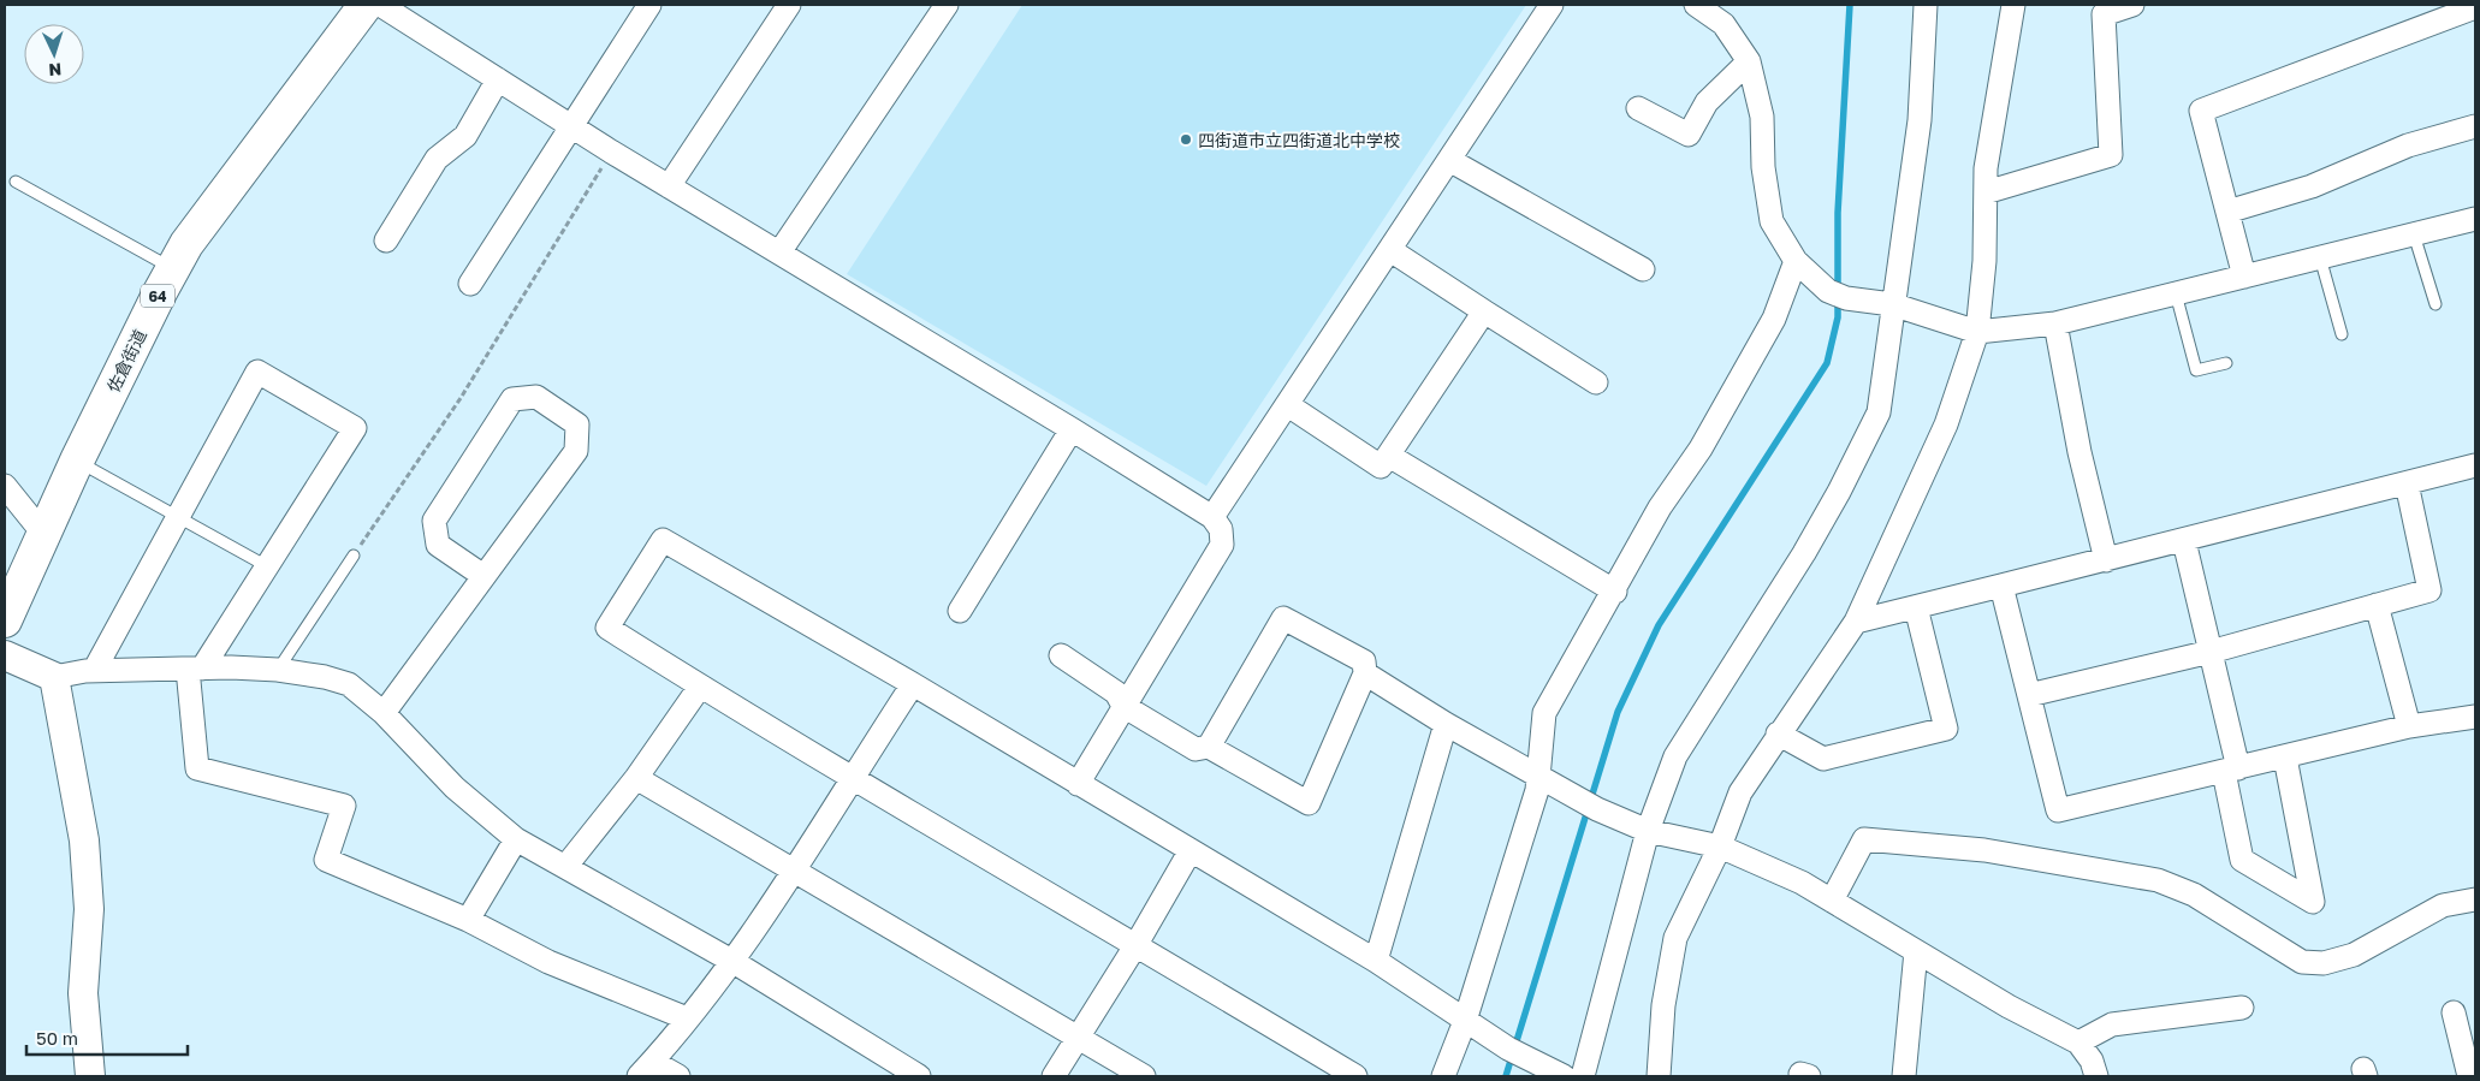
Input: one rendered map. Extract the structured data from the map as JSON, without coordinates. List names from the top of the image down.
{
  "streets": {
    "main road": ["64", "佐倉街道"]
  },
  "places": ["四街道市立四街道北中学校"],
  "scale_bar": "50 m",
  "north": "bottom"
}
